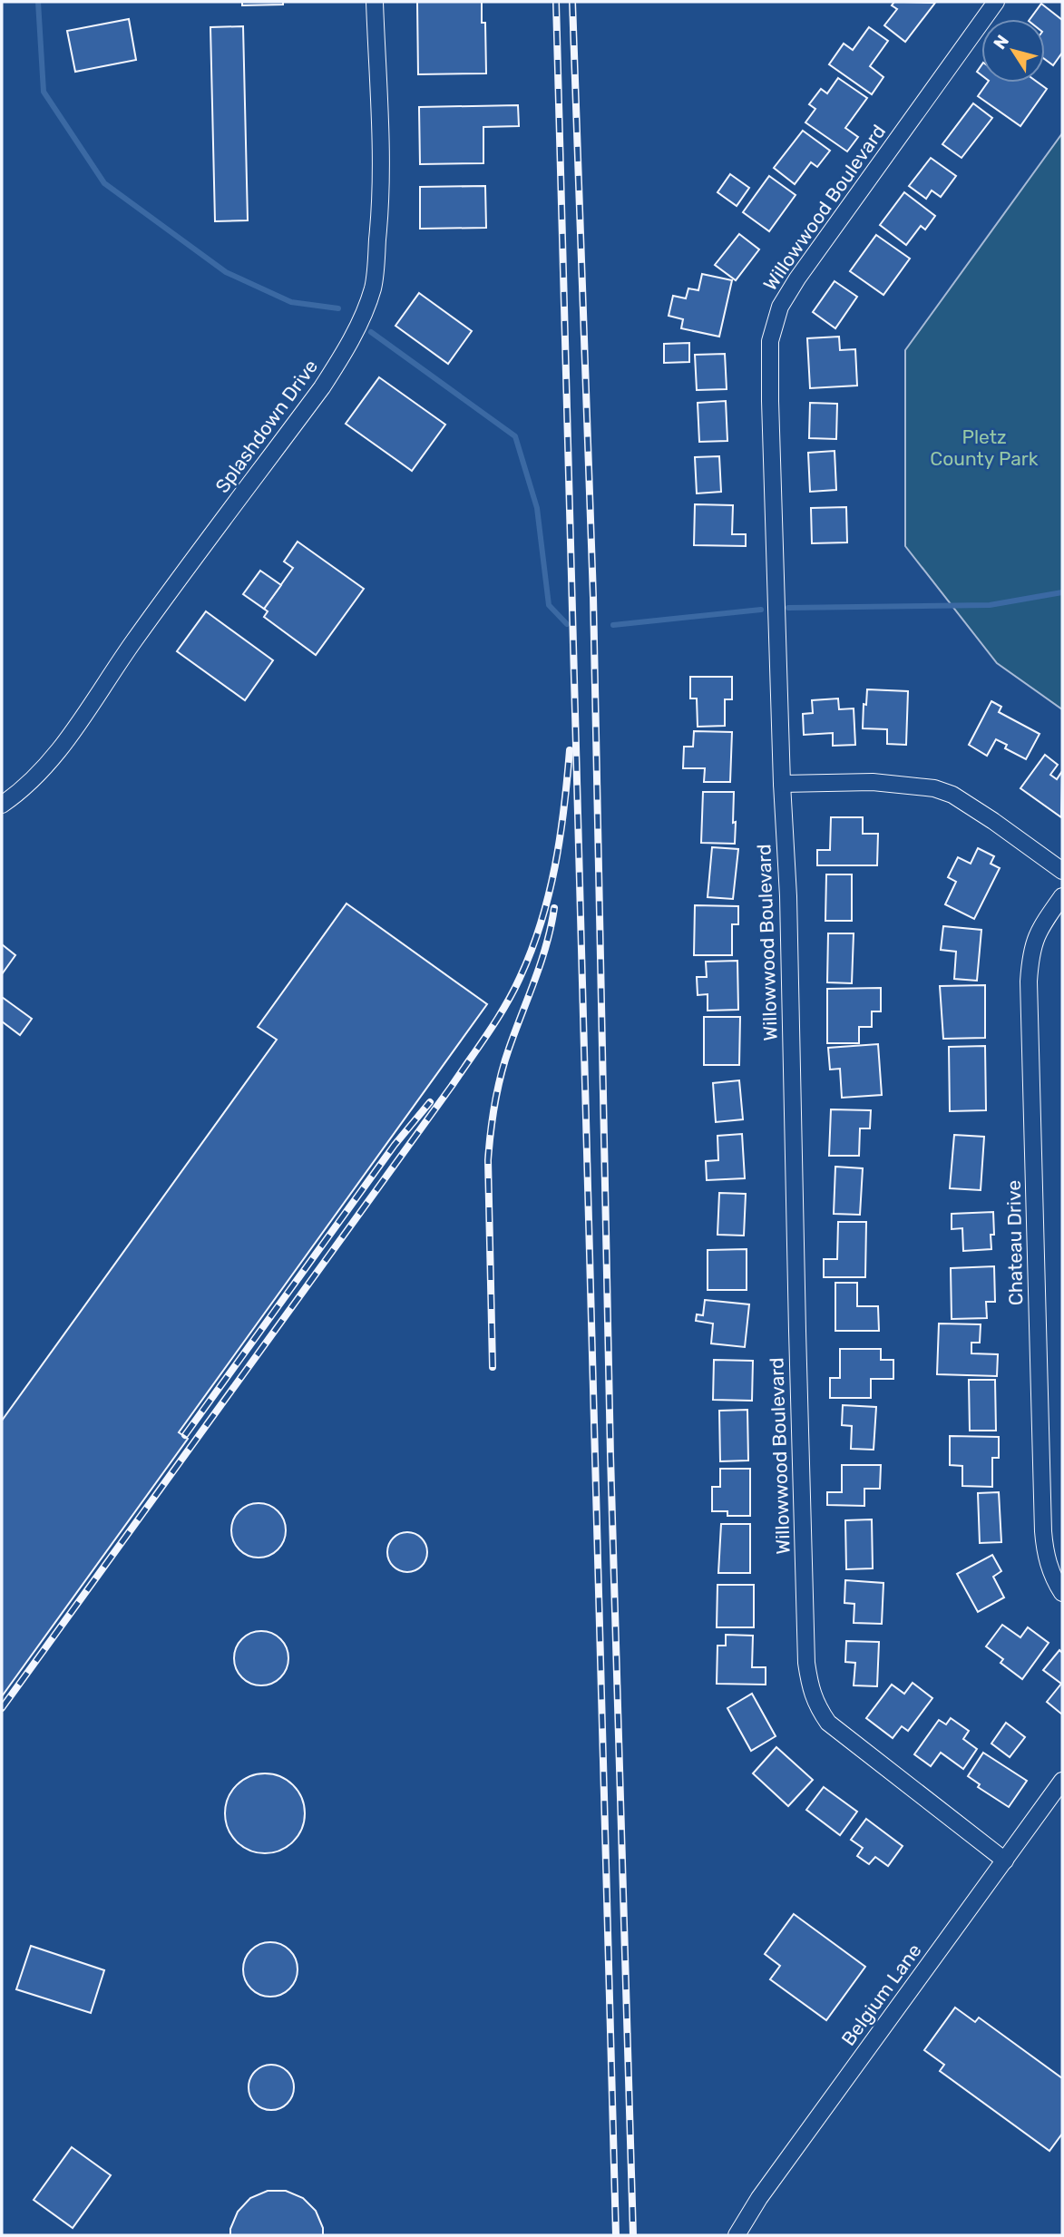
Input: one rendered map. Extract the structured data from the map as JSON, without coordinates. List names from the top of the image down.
{
  "streets": {
    "street": [
      "Willowwood Boulevard",
      "Splashdown Drive",
      "Chateau Drive",
      "Belgium Lane"
    ]
  },
  "crossings": [
    ["Willowwood Boulevard", "Belgium Lane"]
  ],
  "parks": ["Pletz County Park"],
  "north": "top left"
}
